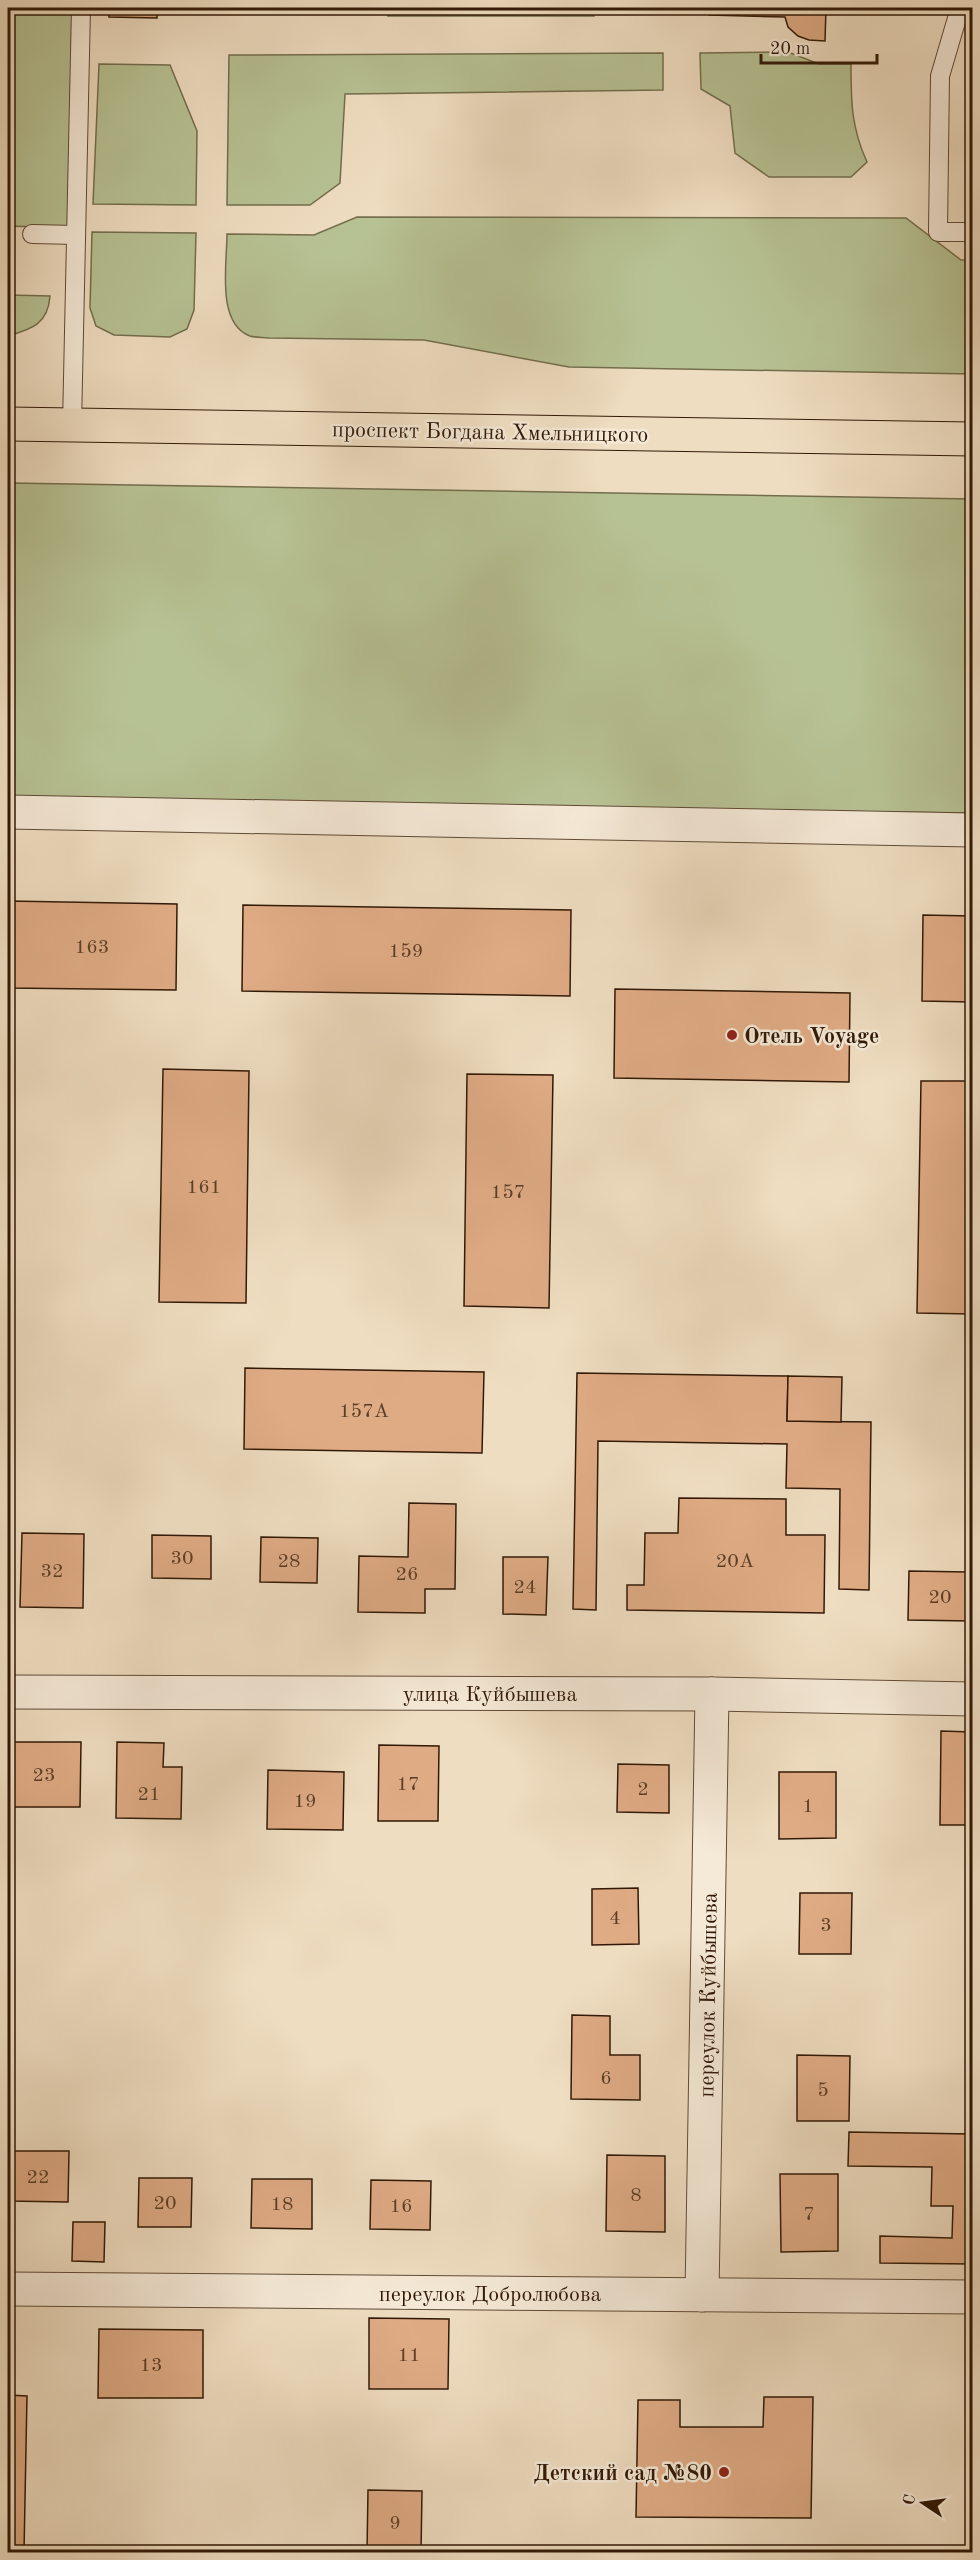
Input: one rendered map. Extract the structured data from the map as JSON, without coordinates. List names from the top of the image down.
{
  "streets": {
    "main road": ["проспект Богдана Хмельницкого"],
    "street": ["улица Куйбышева", "переулок Куйбышева", "переулок Добролюбова"]
  },
  "crossings": [
    ["улица Куйбышева", "переулок Куйбышева"],
    ["переулок Куйбышева", "переулок Добролюбова"]
  ],
  "places": ["Отель Voyage", "Детский сад №80"],
  "house_numbers": [
    "163",
    "159",
    "161",
    "157",
    "157А",
    "30",
    "28",
    "20А",
    "32",
    "26",
    "24",
    "20",
    "23",
    "17",
    "2",
    "21",
    "19",
    "1",
    "4",
    "3",
    "6",
    "5",
    "22",
    "8",
    "20",
    "18",
    "16",
    "7",
    "11",
    "13",
    "9"
  ],
  "scale_bar": "20 m",
  "north": "left"
}
